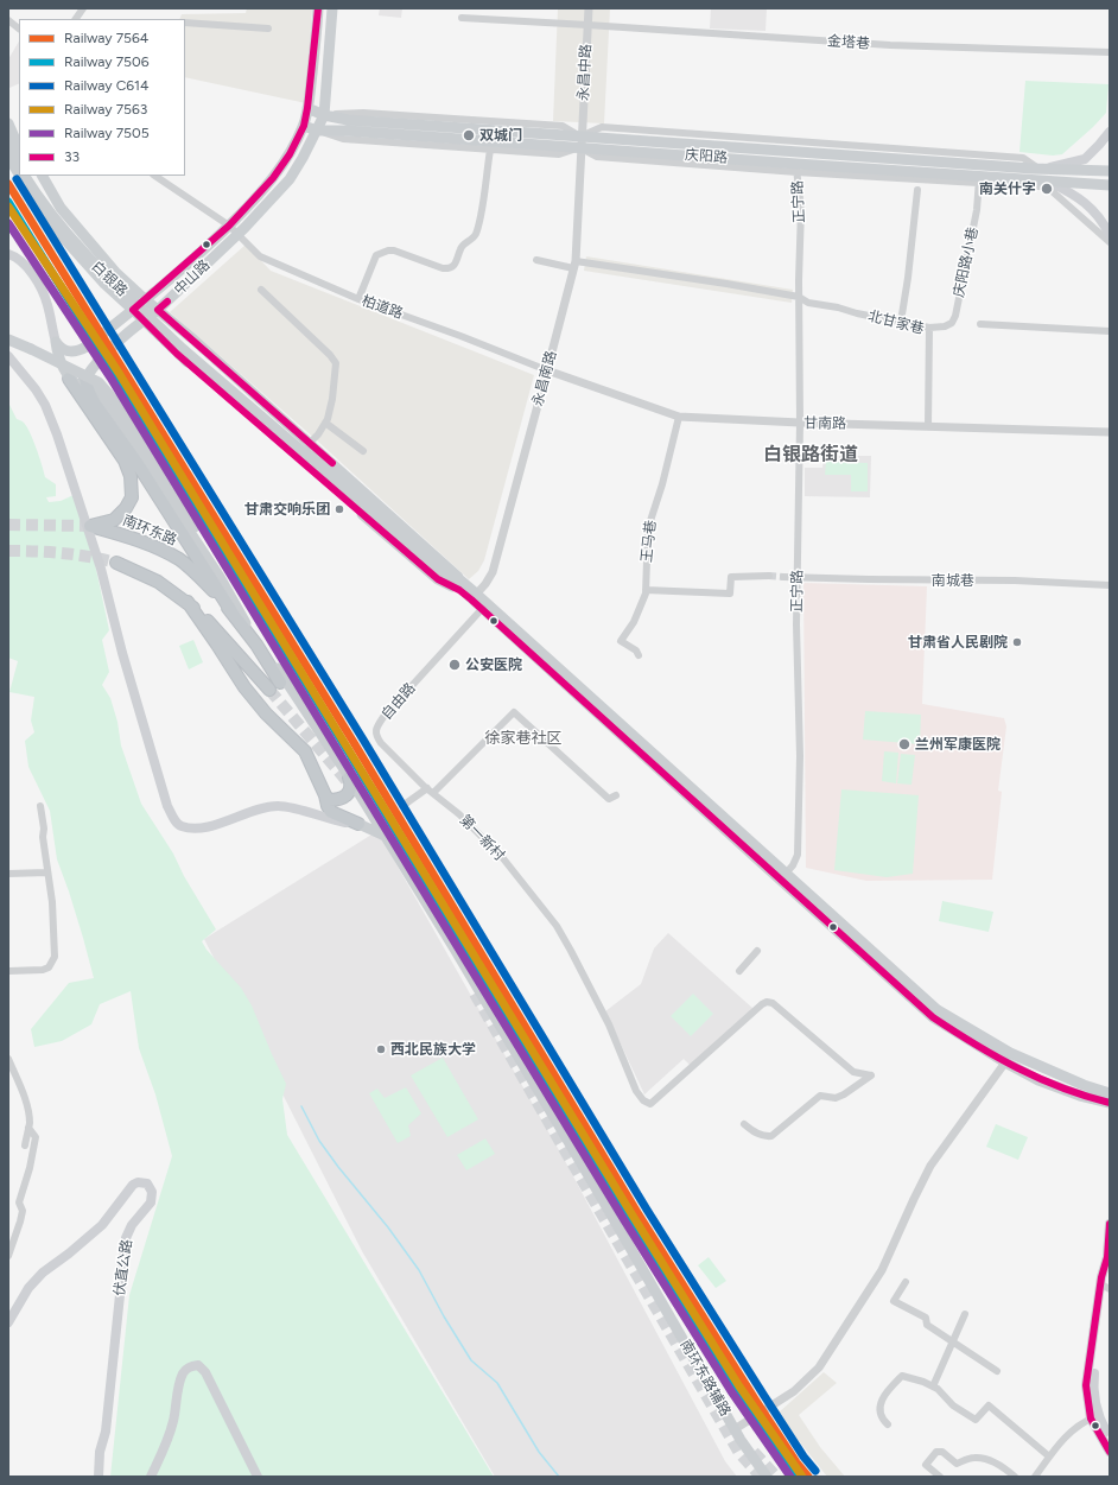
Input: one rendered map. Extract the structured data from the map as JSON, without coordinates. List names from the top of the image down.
{
  "streets": {
    "highway": ["南环东路"],
    "main road": [
      "庆阳路",
      "中山路",
      "白银路",
      "伏直公路",
      "南环东路辅路"
    ],
    "street": [
      "金塔巷",
      "永昌中路",
      "正宁路",
      "庆阳路小巷",
      "柏道路",
      "北甘家巷",
      "永昌南路",
      "甘南路",
      "王马巷",
      "南城巷",
      "自由路",
      "第一新村"
    ]
  },
  "crossings": [
    ["金塔巷", "永昌中路"],
    ["永昌中路", "庆阳路"],
    ["永昌中路", "永昌南路"],
    ["庆阳路", "正宁路"],
    ["庆阳路", "庆阳路小巷"],
    ["庆阳路", "中山路"],
    ["庆阳路", "永昌南路"],
    ["正宁路", "白银路"],
    ["正宁路", "北甘家巷"],
    ["正宁路", "甘南路"],
    ["正宁路", "南城巷"],
    ["庆阳路小巷", "北甘家巷"],
    ["中山路", "柏道路"],
    ["白银路", "永昌南路"],
    ["白银路", "自由路"],
    ["柏道路", "永昌南路"],
    ["柏道路", "甘南路"],
    ["北甘家巷", "甘南路"],
    ["永昌南路", "甘南路"],
    ["甘南路", "王马巷"],
    ["自由路", "第一新村"]
  ],
  "districts": ["白银路街道", "徐家巷社区"],
  "places": [
    "双城门",
    "南关什字",
    "甘肃交响乐团",
    "甘肃省人民剧院",
    "公安医院",
    "兰州军康医院",
    "西北民族大学"
  ],
  "lines": [
    "transit line 33",
    "rail line C614",
    "rail line 7564",
    "rail line 7506",
    "rail line 7563",
    "rail line 7505"
  ],
  "legend": [
    "Railway 7564",
    "Railway 7506",
    "Railway C614",
    "Railway 7563",
    "Railway 7505",
    "33"
  ]
}
